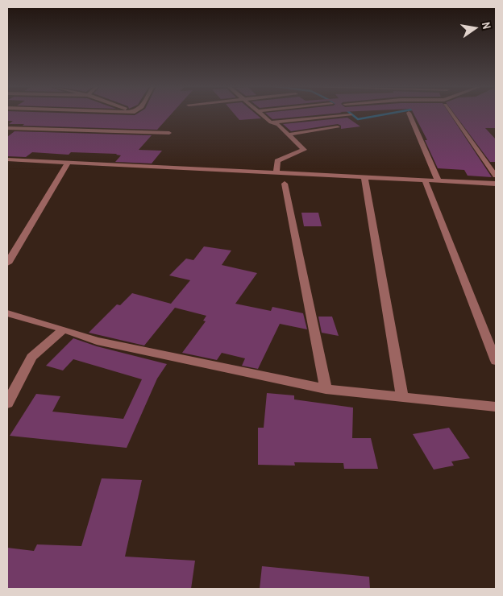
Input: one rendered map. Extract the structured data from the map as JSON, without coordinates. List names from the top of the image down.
{
  "north": "right"
}
